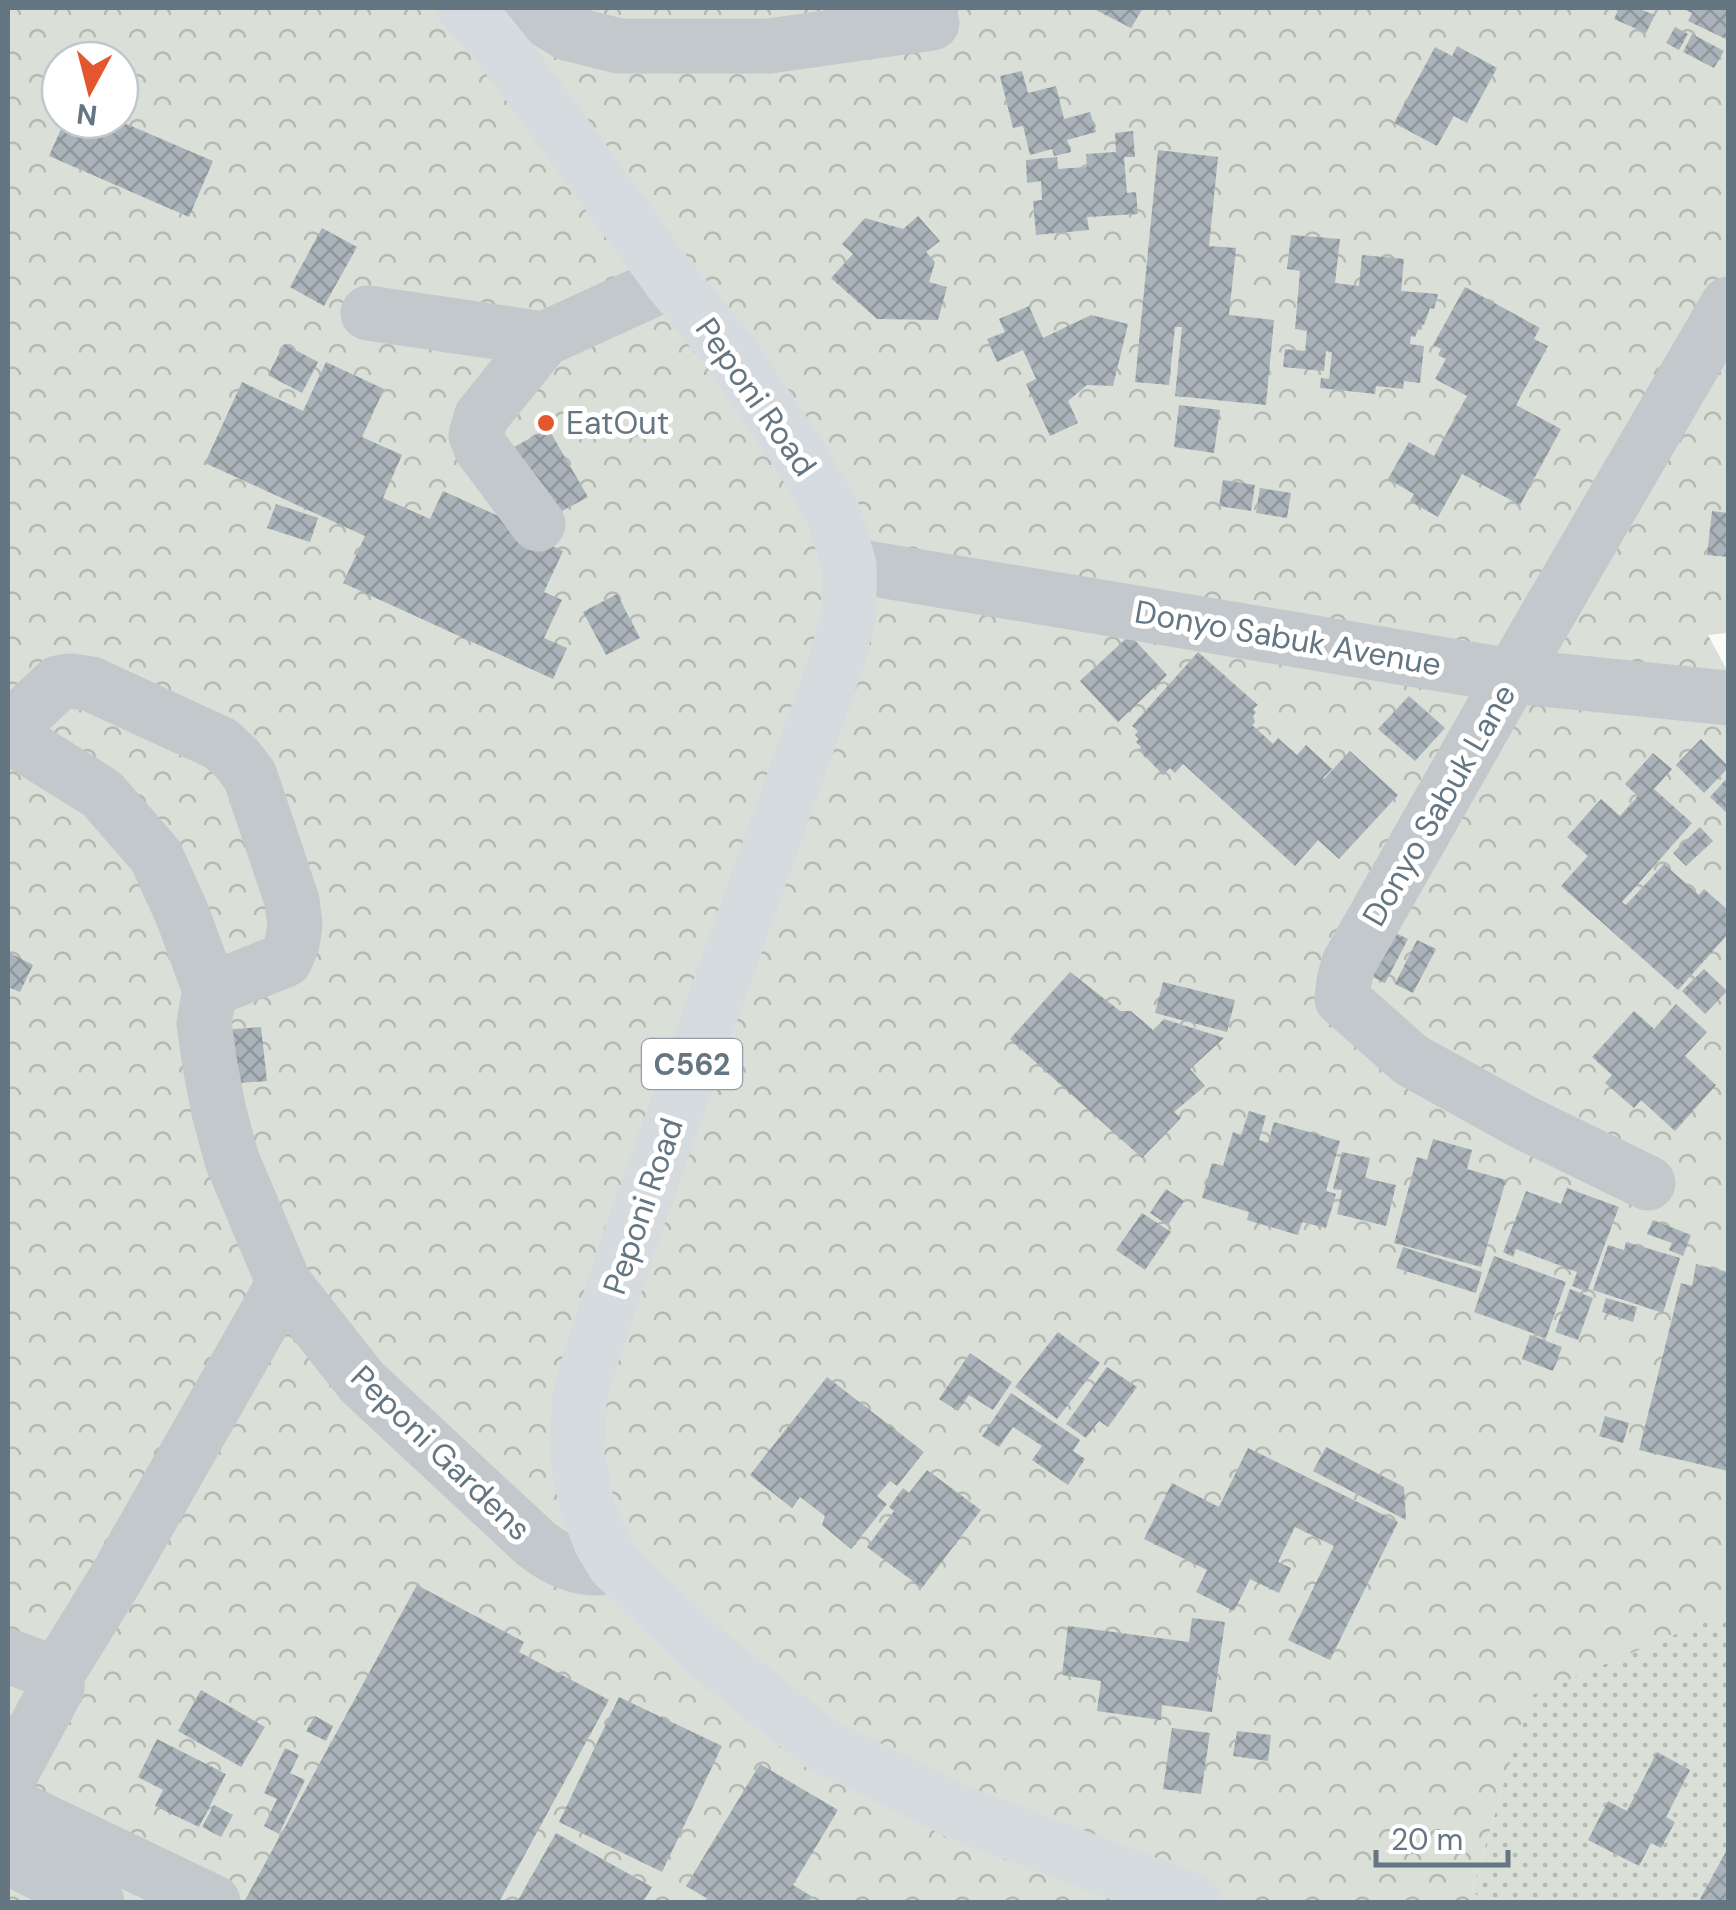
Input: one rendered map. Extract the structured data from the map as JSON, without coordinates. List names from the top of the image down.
{
  "streets": {
    "main road": ["Peponi Road", "C562"],
    "street": ["Donyo Sabuk Avenue", "Donyo Sabuk Lane", "Peponi Gardens"]
  },
  "crossings": [
    ["Peponi Road", "Donyo Sabuk Avenue"],
    ["Peponi Road", "Peponi Gardens"],
    ["Donyo Sabuk Avenue", "Donyo Sabuk Lane"]
  ],
  "places": ["EatOut"],
  "scale_bar": "20 m",
  "north": "bottom"
}
